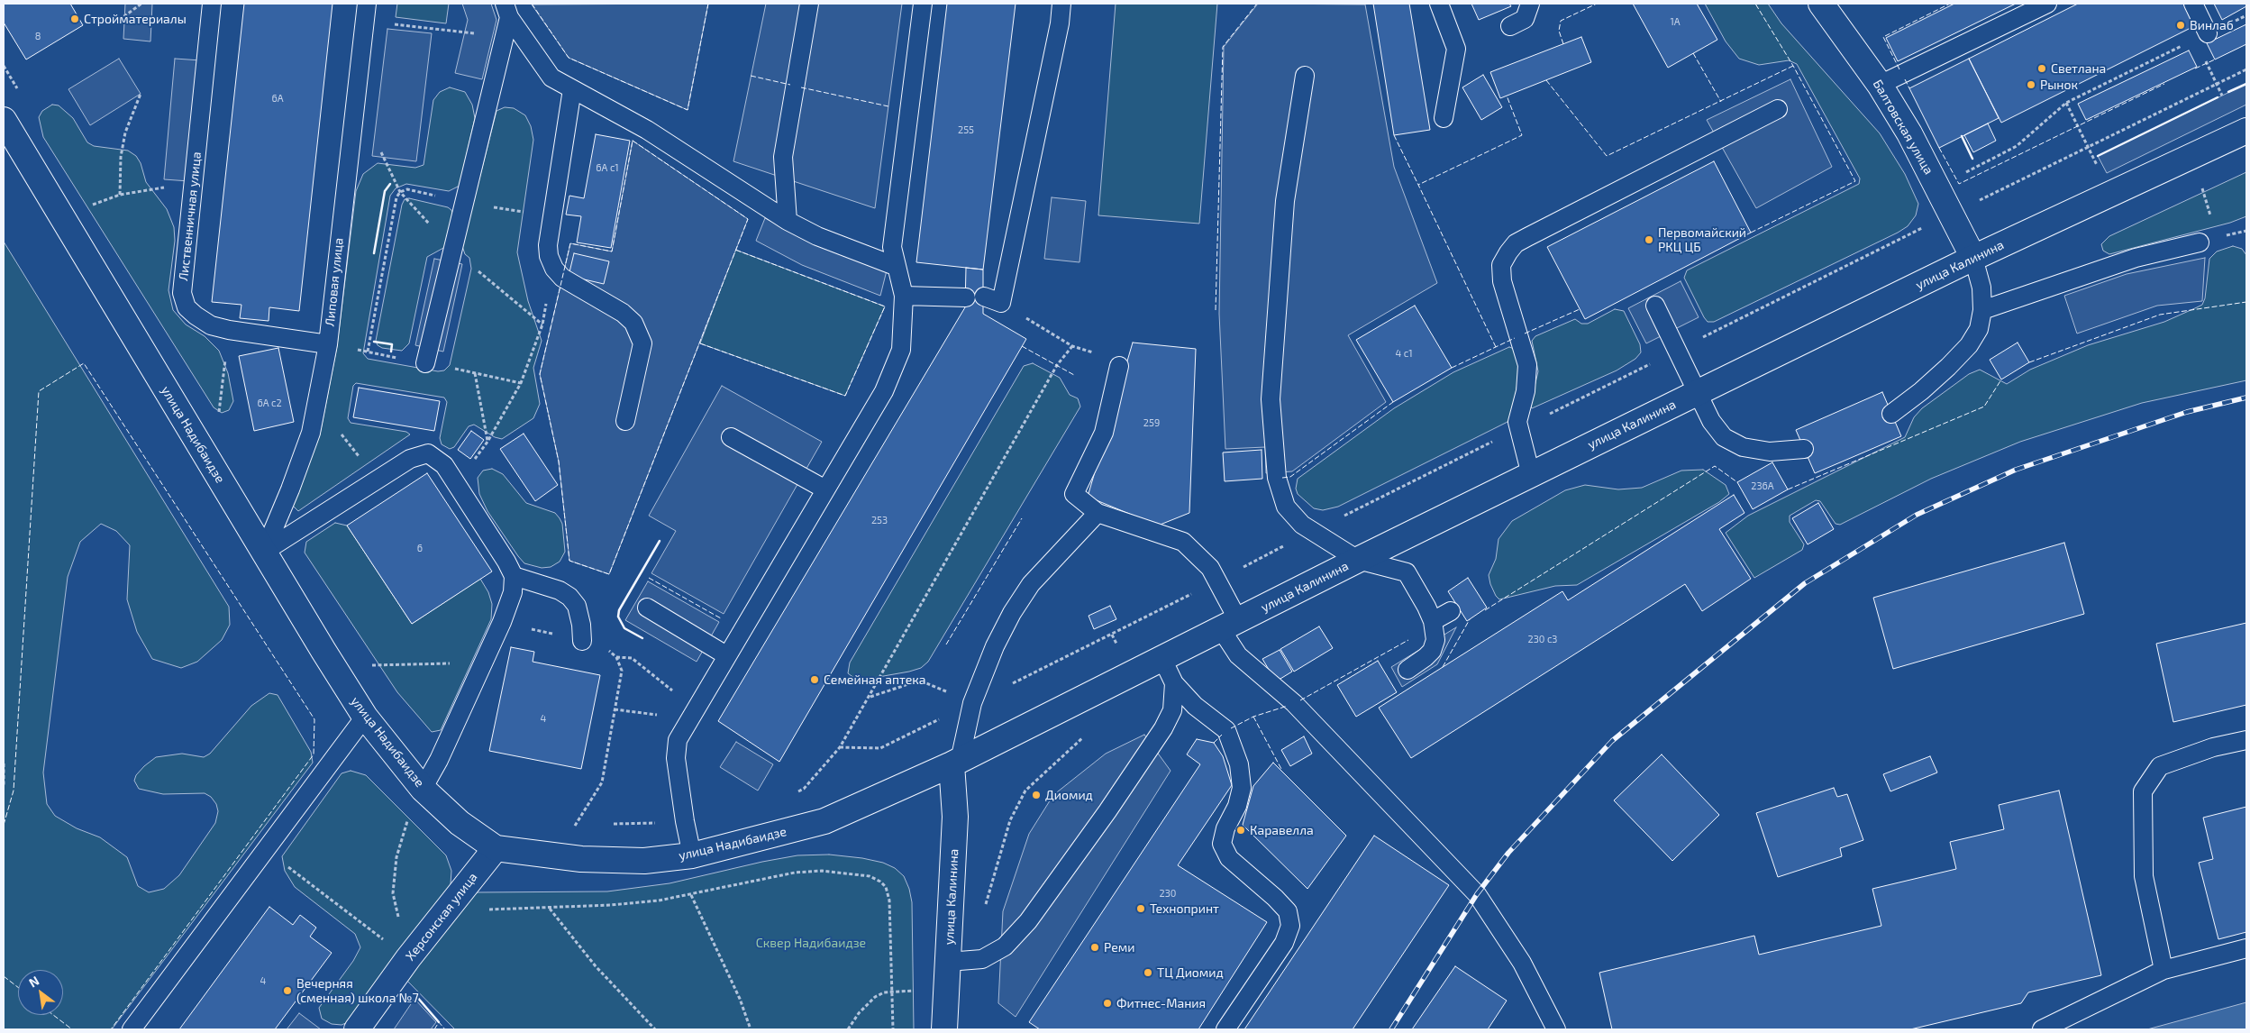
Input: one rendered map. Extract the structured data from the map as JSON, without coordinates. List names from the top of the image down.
{
  "streets": {
    "main road": [
      "Балтовская улица",
      "улица Калинина",
      "улица Надибаидзе",
      "Херсонская улица"
    ],
    "lane": ["Лиственничная улица", "Липовая улица"]
  },
  "crossings": [
    ["Балтовская улица", "улица Калинина"],
    ["Лиственничная улица", "Липовая улица"],
    ["улица Калинина", "улица Надибаидзе"],
    ["Липовая улица", "улица Надибаидзе"],
    ["улица Надибаидзе", "Херсонская улица"]
  ],
  "parks": ["Сквер Надибаидзе"],
  "places": [
    "Стройматериалы",
    "Винлаб",
    "Светлана",
    "Рынок",
    "Первомайский РКЦ ЦБ",
    "Семейная аптека",
    "Диомид",
    "Каравелла",
    "Технопринт",
    "Реми",
    "ТЦ Диомид",
    "Вечерняя (сменная) школа №7",
    "Фитнес-Мания"
  ],
  "house_numbers": [
    "1А",
    "8",
    "6А",
    "255",
    "6А с1",
    "4 с1",
    "6А с2",
    "259",
    "236А",
    "253",
    "6",
    "230 с3",
    "4",
    "230",
    "4"
  ],
  "north": "top left"
}
